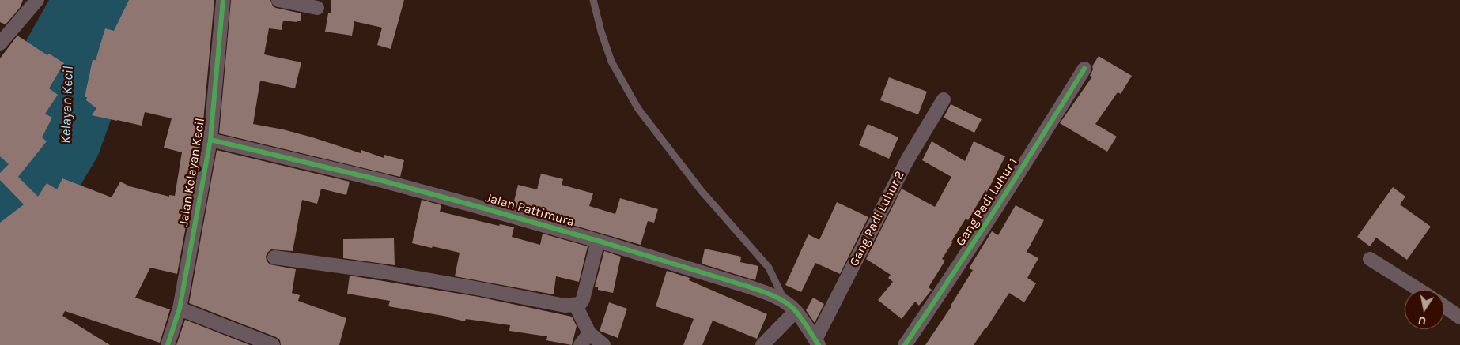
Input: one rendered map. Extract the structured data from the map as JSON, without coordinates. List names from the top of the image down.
{
  "streets": {
    "street": [
      "Jalan Kelayan Kecil",
      "Gang Padi Luhur 1",
      "Jalan Pattimura",
      "Gang Padi Luhur 2"
    ]
  },
  "crossings": [
    ["Jalan Kelayan Kecil", "Jalan Pattimura"],
    ["Jalan Pattimura", "Gang Padi Luhur 2"]
  ],
  "water": ["Kelayan Kecil"],
  "north": "bottom"
}
